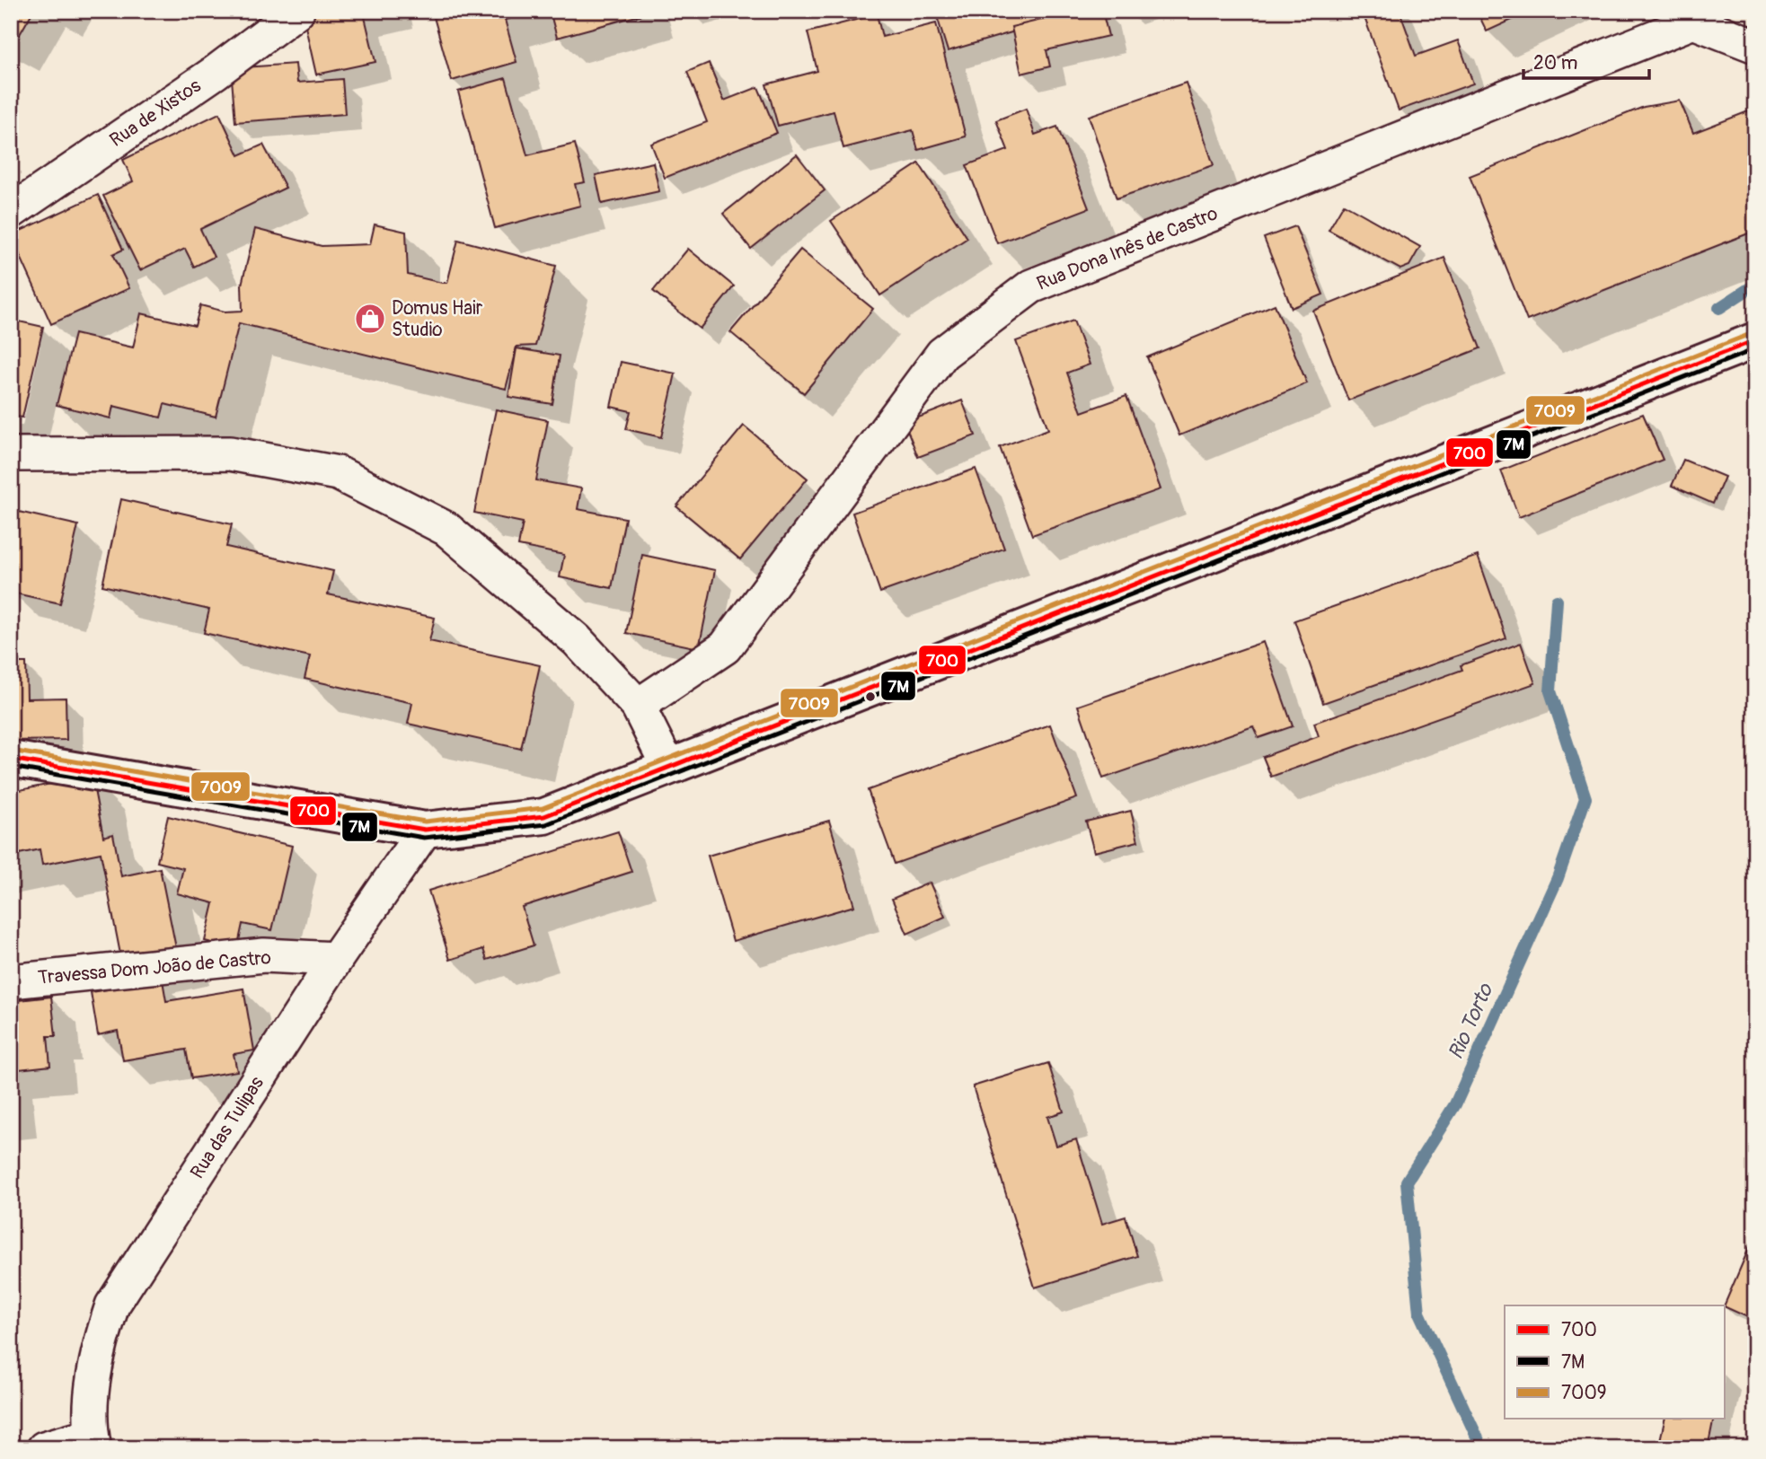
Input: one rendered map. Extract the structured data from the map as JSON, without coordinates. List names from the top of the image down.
{
  "streets": {
    "street": [
      "Rua de Xistos",
      "Rua Dona Inês de Castro",
      "Travessa Dom João de Castro",
      "Rua das Tulipas"
    ]
  },
  "crossings": [
    ["Travessa Dom João de Castro", "Rua das Tulipas"]
  ],
  "water": ["Rio Torto"],
  "places": {
    "shop": ["Domus Hair Studio"]
  },
  "lines": ["transit line 7009", "transit line 700", "transit line 7M"],
  "legend": ["700", "7M", "7009"],
  "scale_bar": "20 m"
}
